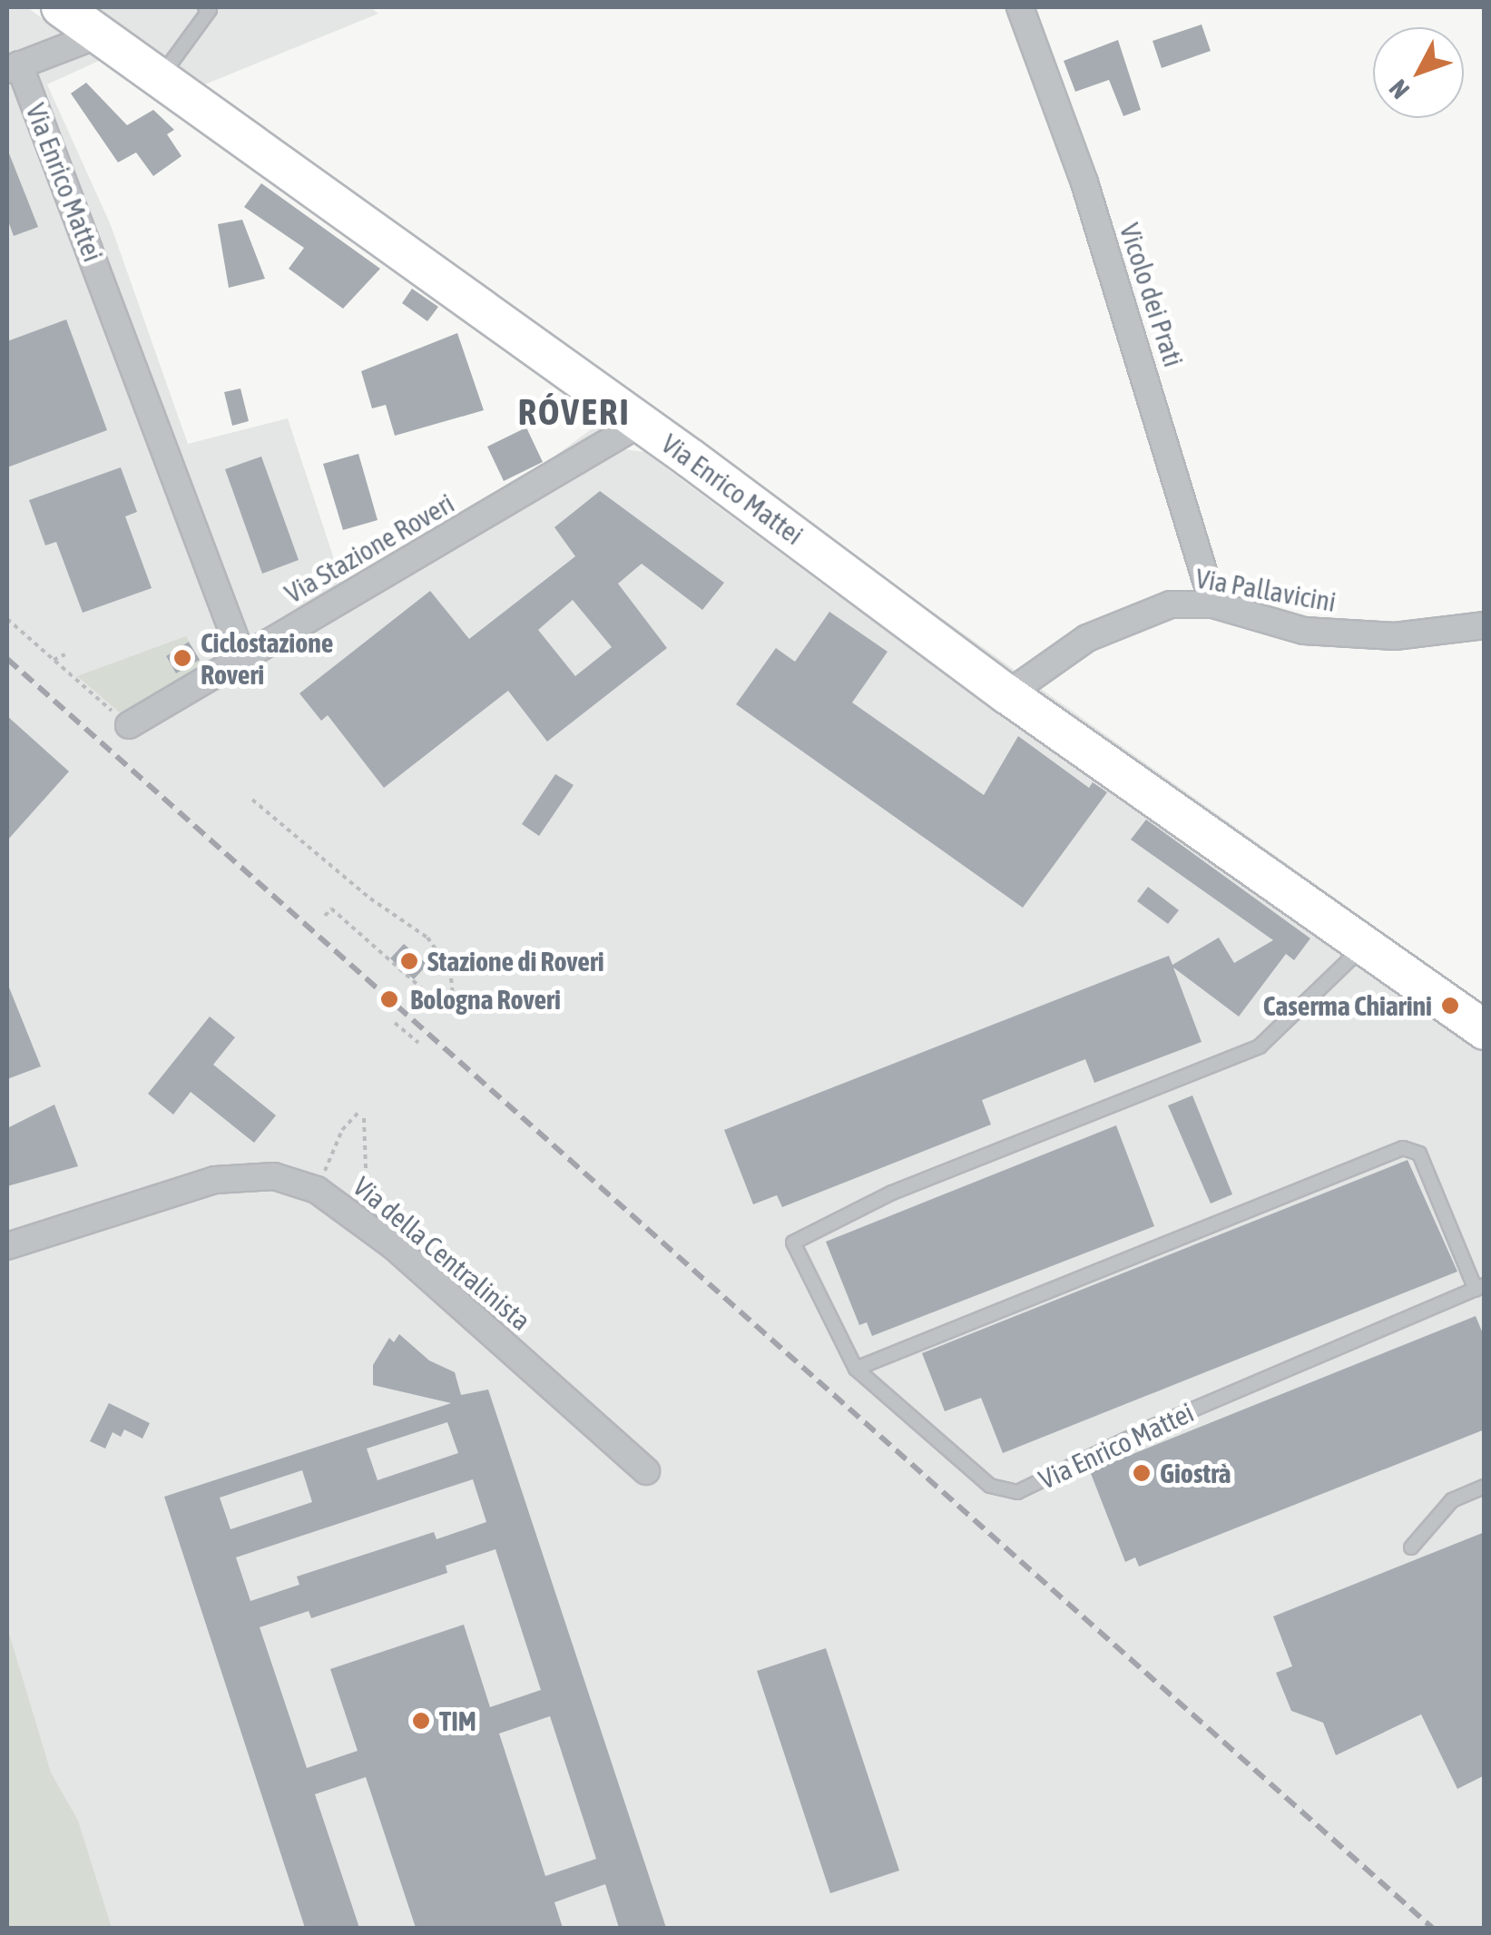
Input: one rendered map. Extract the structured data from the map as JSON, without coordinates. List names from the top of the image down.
{
  "streets": {
    "main road": ["Via Enrico Mattei"],
    "street": [
      "Vicolo dei Prati",
      "Via Stazione Roveri",
      "Via Pallavicini",
      "Via della Centralinista"
    ]
  },
  "crossings": [
    ["Via Enrico Mattei", "Via Stazione Roveri"],
    ["Via Enrico Mattei", "Via Pallavicini"],
    ["Vicolo dei Prati", "Via Pallavicini"]
  ],
  "districts": ["RÓVERI"],
  "places": [
    "Ciclostazione Roveri",
    "Stazione di Roveri",
    "Bologna Roveri",
    "Caserma Chiarini",
    "Giostrà",
    "TIM"
  ],
  "north": "bottom left"
}
